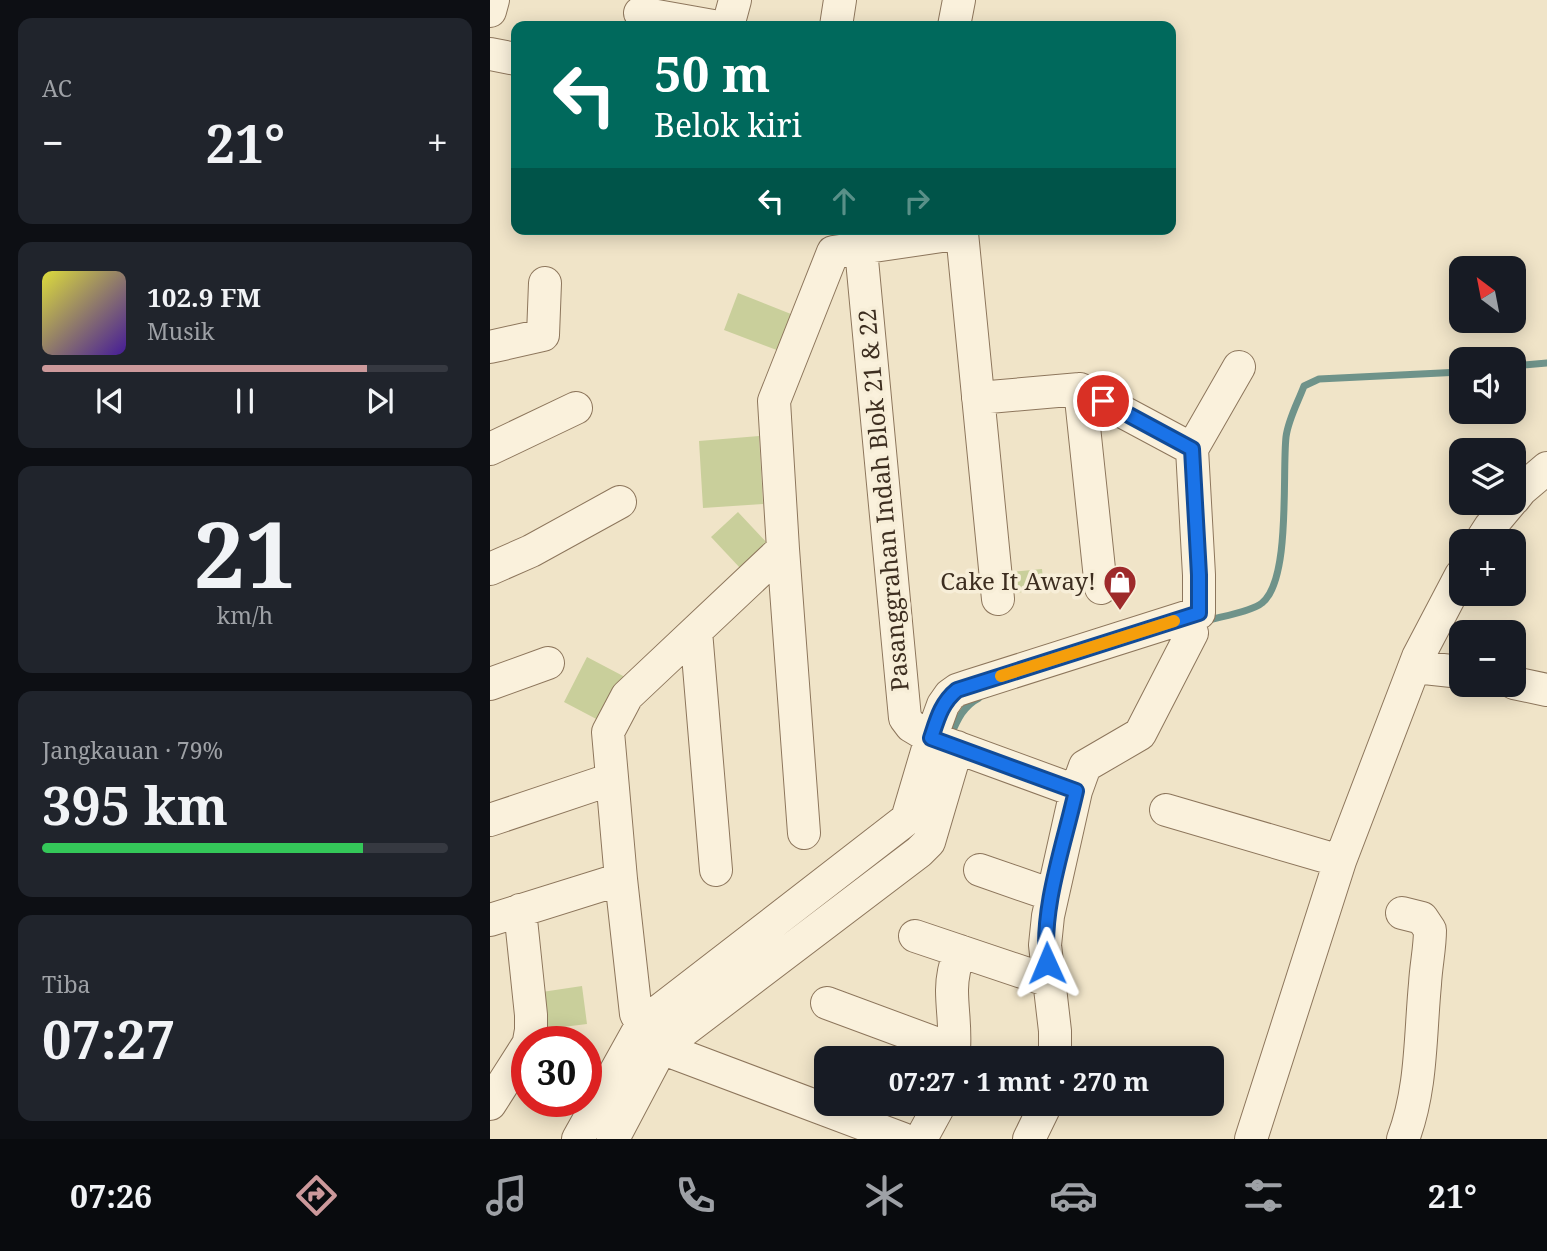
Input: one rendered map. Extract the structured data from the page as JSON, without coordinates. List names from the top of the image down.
{
  "streets": {
    "street": ["Pasanggrahan Indah Blok 21 & 22"]
  },
  "places": {
    "shop": ["Cake It Away!"]
  },
  "north": "top left",
  "page": {
    "tile": [
      "AC",
      ["21", "km/h"],
      ["Jangkauan · 79%", "395 km"],
      ["Tiba", "07:27"]
    ],
    "turn": ["50 m", "Belok kiri"],
    "heat": ["−", "21°", "+"],
    "map_buttons": ["+", "−"],
    "song": ["102.9 FM", "Musik"],
    "limit": "30",
    "trip": "07:27 · 1 mnt · 270 m",
    "tabs": ["07:26", "21°"]
  }
}
